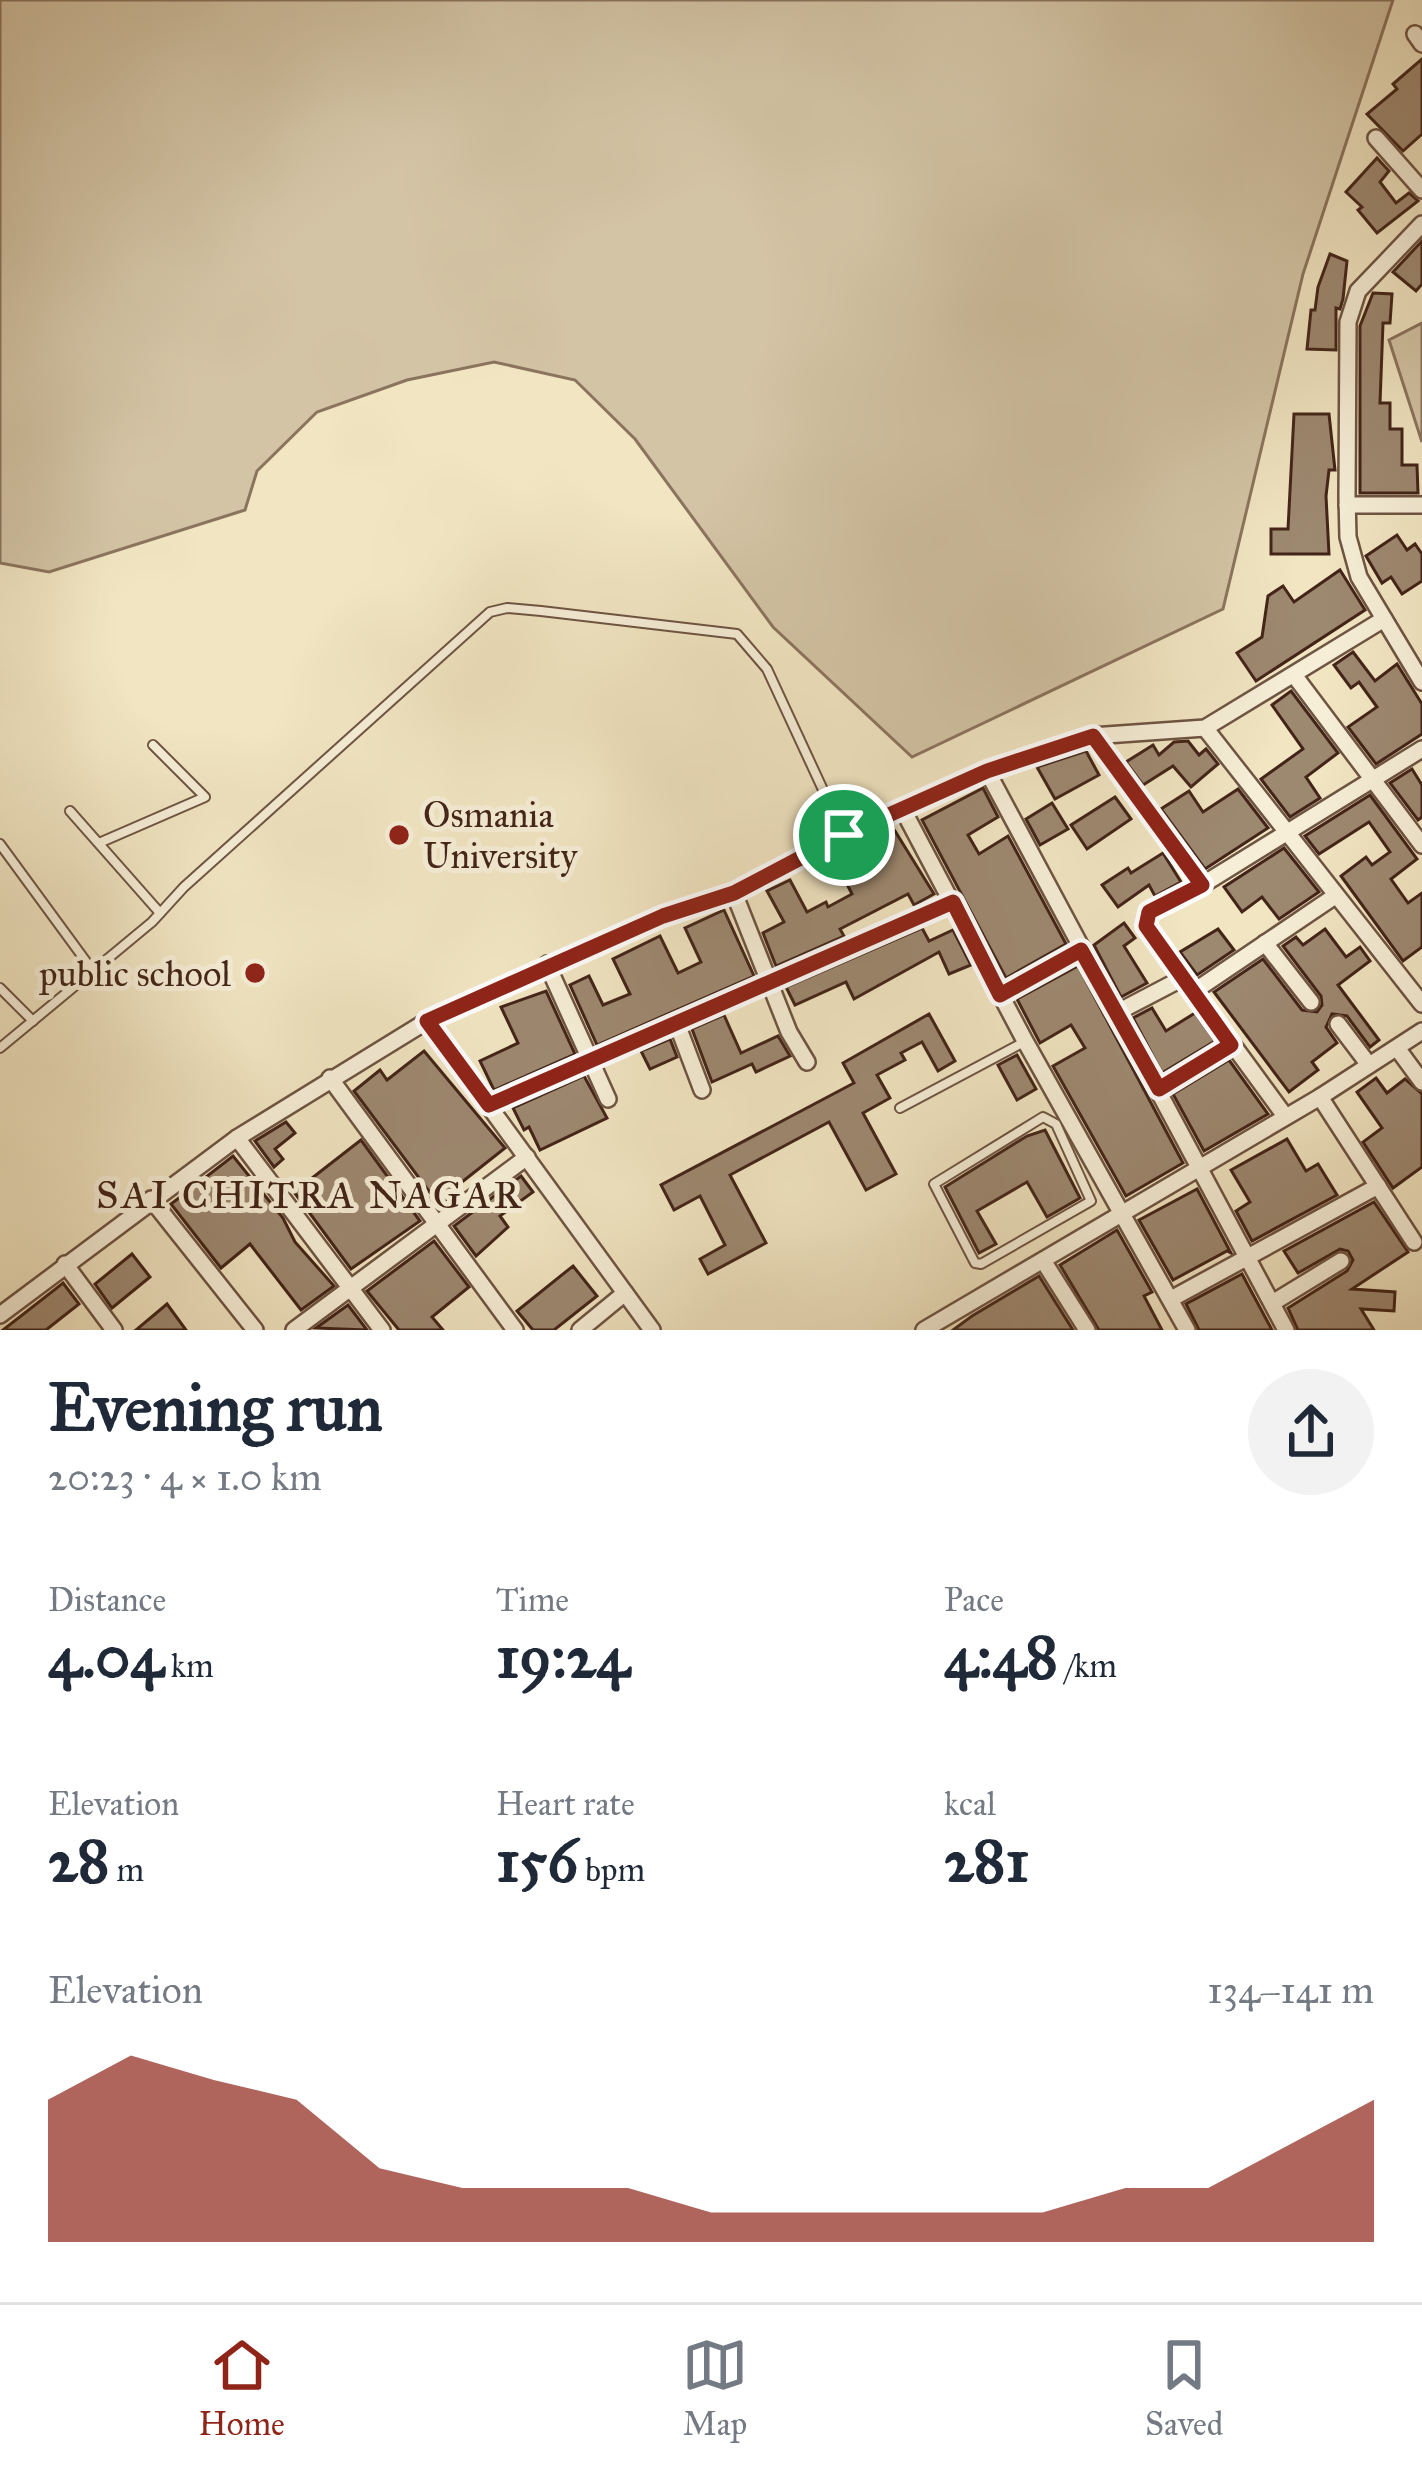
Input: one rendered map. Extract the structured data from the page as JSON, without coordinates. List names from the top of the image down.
{
  "districts": ["SAI CHITRA NAGAR"],
  "places": ["Osmania University", "public school"],
  "page": {
    "heading": ["Evening run", "20:23 · 4 × 1.0 km"],
    "stats": [
      ["Distance", "4.04 km"],
      ["Time", "19:24"],
      ["Pace", "4:48 /km"],
      ["Elevation", "28 m"],
      ["Heart rate", "156 bpm"],
      ["kcal", "281"]
    ],
    "chart": ["Elevation", "134–141 m"],
    "tabs": ["Home", "Map", "Saved"]
  }
}
